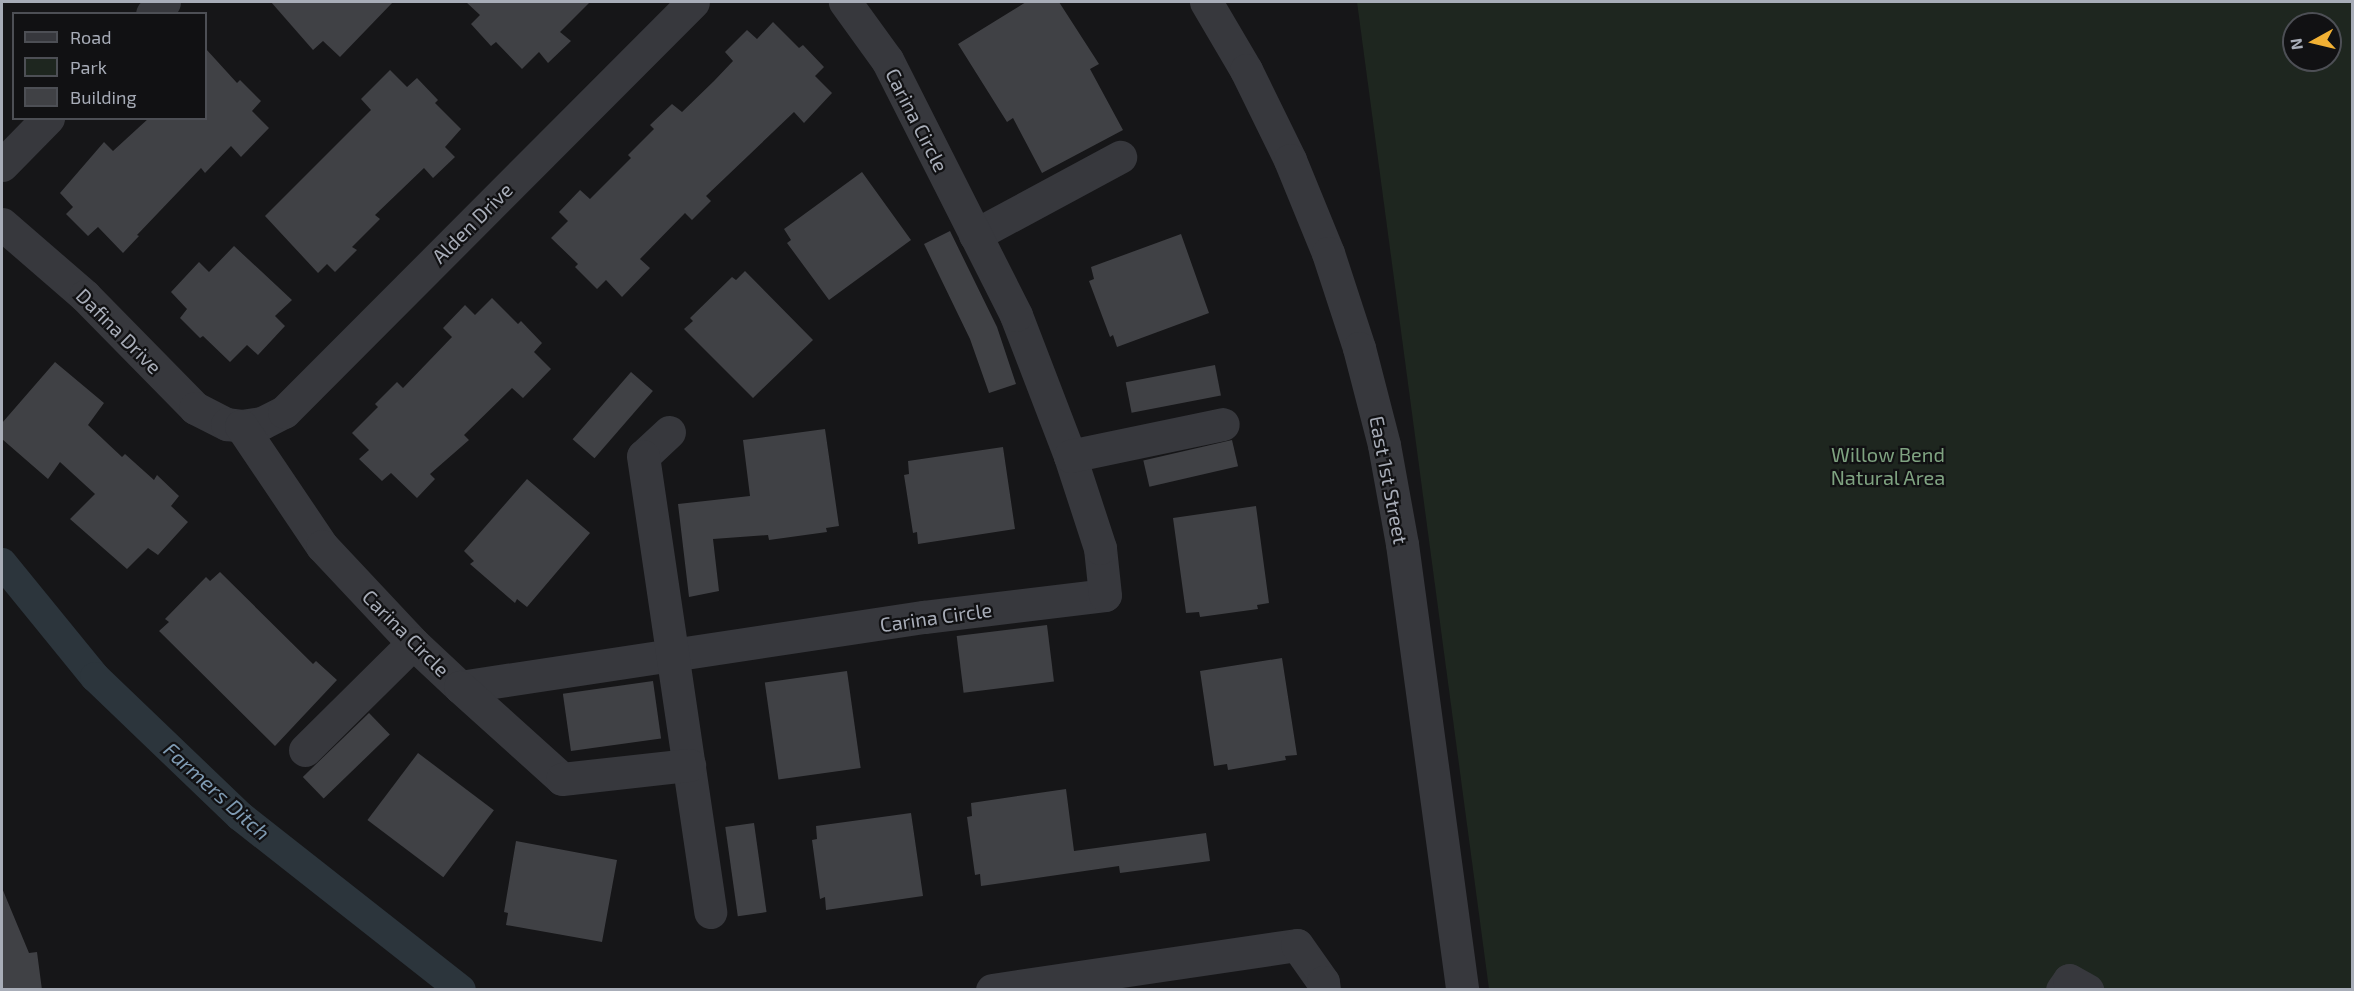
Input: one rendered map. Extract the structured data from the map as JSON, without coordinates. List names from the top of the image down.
{
  "streets": {
    "street": [
      "Carina Circle",
      "Alden Drive",
      "Dafina Drive",
      "East 1st Street"
    ]
  },
  "crossings": [
    ["Carina Circle", "Alden Drive"],
    ["Carina Circle", "Dafina Drive"],
    ["Alden Drive", "Dafina Drive"]
  ],
  "water": ["Farmers Ditch"],
  "parks": ["Willow Bend Natural Area"],
  "legend": ["Road", "Park", "Building"],
  "north": "left"
}
